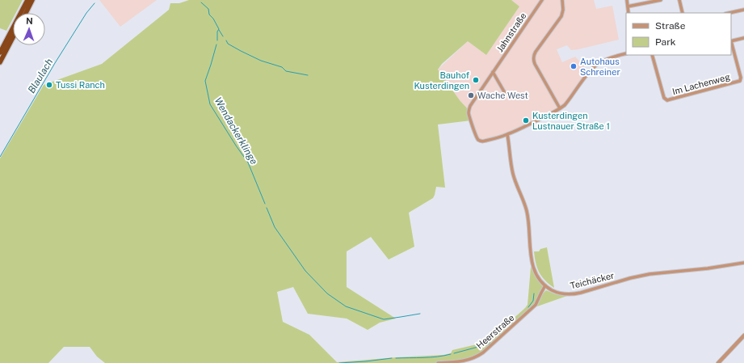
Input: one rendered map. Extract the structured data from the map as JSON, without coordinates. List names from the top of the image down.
{
  "streets": {
    "street": [
      "Jahnstraße",
      "Im Lachenweg",
      "Teichäcker",
      "Heerstraße"
    ]
  },
  "crossings": [
    ["Jahnstraße", "Teichäcker"],
    ["Teichäcker", "Heerstraße"]
  ],
  "water": ["Blaulach", "Wendackerklinge"],
  "places": [
    "Autohaus Schreiner",
    "Bauhof Kusterdingen",
    "Tussi Ranch",
    "Wache West",
    "Kusterdingen Lustnauer Straße 1"
  ],
  "legend": ["Straße", "Park"],
  "north": "top"
}
